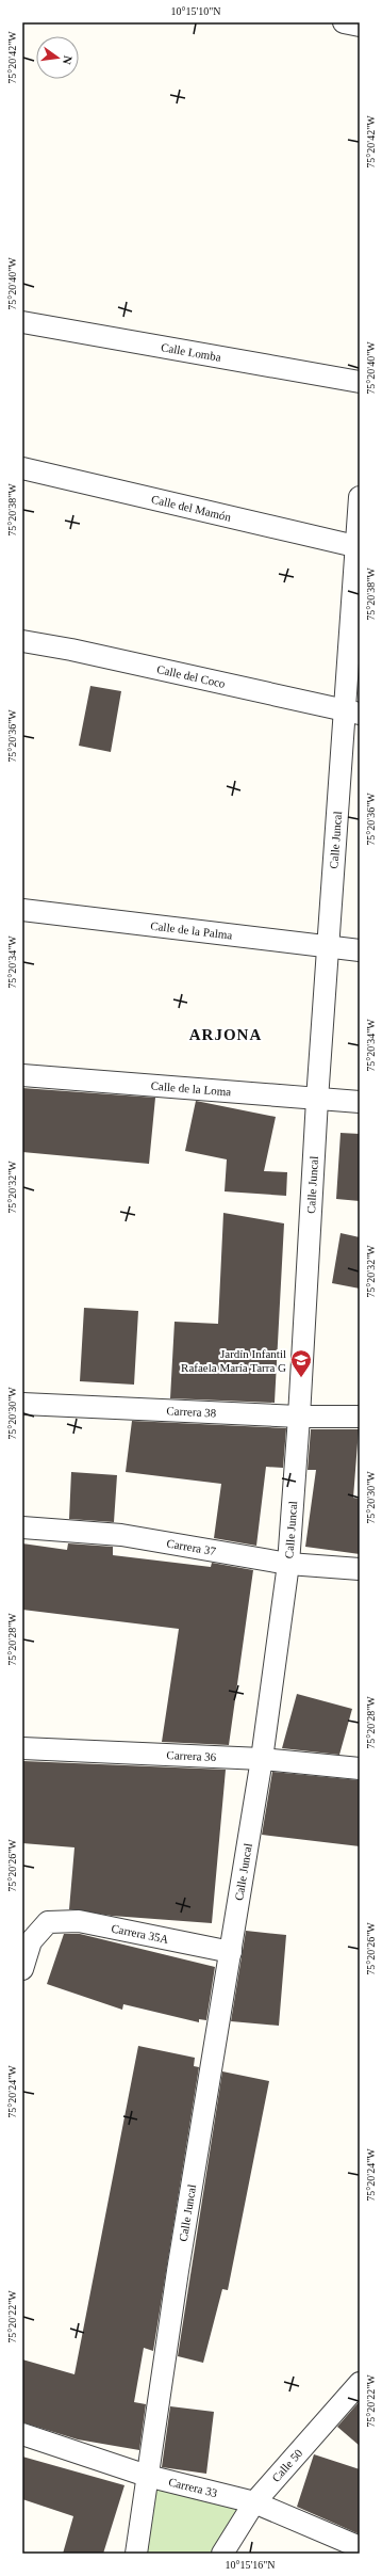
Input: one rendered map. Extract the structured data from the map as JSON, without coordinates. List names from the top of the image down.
{
  "streets": {
    "street": [
      "Calle Lomba",
      "Calle del Mamón",
      "Calle del Coco",
      "Calle Juncal",
      "Calle de la Palma",
      "Calle de la Loma",
      "Carrera 38",
      "Carrera 37",
      "Carrera 36",
      "Carrera 35A",
      "Calle 50",
      "Carrera 33"
    ]
  },
  "crossings": [
    ["Calle del Mamón", "Calle Juncal"],
    ["Calle del Coco", "Calle Juncal"],
    ["Calle Juncal", "Calle de la Palma"],
    ["Calle Juncal", "Calle de la Loma"],
    ["Calle Juncal", "Carrera 38"],
    ["Calle Juncal", "Carrera 37"],
    ["Calle Juncal", "Carrera 36"],
    ["Calle Juncal", "Carrera 35A"],
    ["Calle Juncal", "Carrera 33"],
    ["Calle 50", "Carrera 33"]
  ],
  "districts": ["ARJONA"],
  "places": {
    "school or university": ["Jardín Infantil Rafaela María Tarra G"]
  },
  "north": "right",
  "coordinates": [
    "10°15'10\"N",
    "75°20'42\"W",
    "75°20'40\"W",
    "75°20'38\"W",
    "75°20'36\"W",
    "75°20'34\"W",
    "75°20'32\"W",
    "75°20'30\"W",
    "75°20'28\"W",
    "75°20'26\"W",
    "75°20'24\"W",
    "75°20'22\"W",
    "10°15'16\"N"
  ]
}
